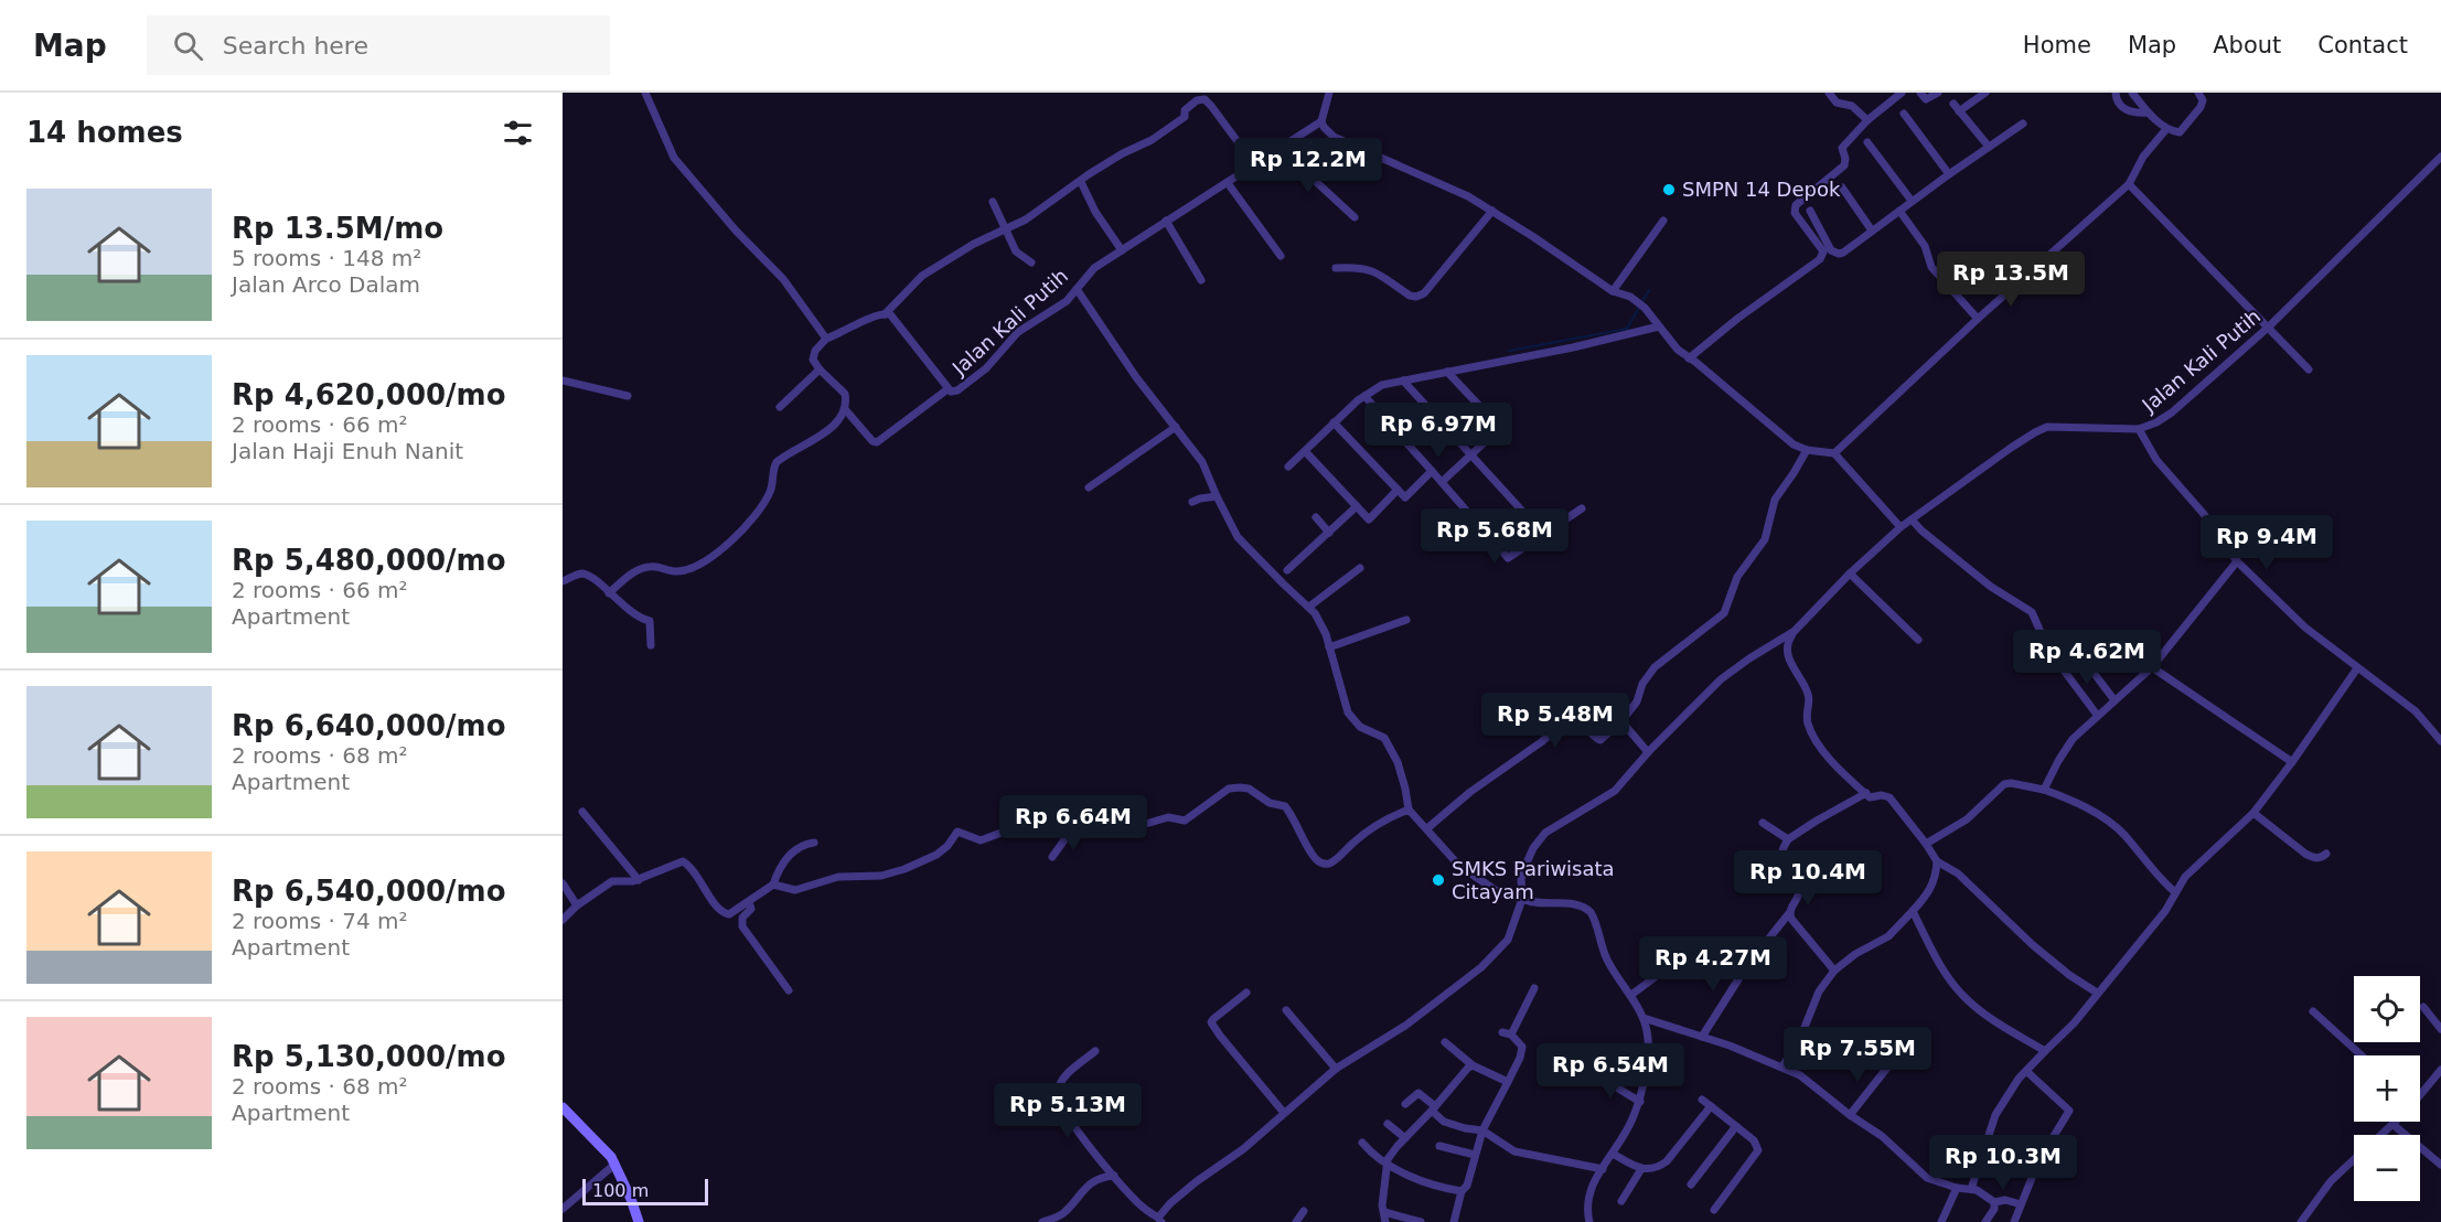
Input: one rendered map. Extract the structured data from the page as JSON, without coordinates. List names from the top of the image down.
{
  "streets": {
    "street": ["Jalan Kali Putih"]
  },
  "places": ["SMPN 14 Depok", "SMKS Pariwisata Citayam"],
  "scale_bar": "100 m",
  "page": {
    "header": "Map",
    "search": "Search here",
    "nav": [
      "Home",
      "Map",
      "About",
      "Contact"
    ],
    "heading": "14 homes",
    "price": [
      "Rp 12.2M",
      "Rp 13.5M",
      "Rp 6.97M",
      "Rp 5.68M",
      "Rp 9.4M",
      "Rp 4.62M",
      "Rp 5.48M",
      "Rp 6.64M",
      "Rp 10.4M",
      "Rp 4.27M",
      "Rp 7.55M",
      "Rp 6.54M",
      "Rp 5.13M",
      "Rp 10.3M"
    ],
    "list": [
      {
        "name": "Rp 13.5M/mo",
        "note": "5 rooms · 148 m² · Jalan Arco Dalam"
      },
      {
        "name": "Rp 4,620,000/mo",
        "note": "2 rooms · 66 m² · Jalan Haji Enuh Nanit"
      },
      {
        "name": "Rp 5,480,000/mo",
        "note": "2 rooms · 66 m² · Apartment"
      },
      {
        "name": "Rp 6,640,000/mo",
        "note": "2 rooms · 68 m² · Apartment"
      },
      {
        "name": "Rp 6,540,000/mo",
        "note": "2 rooms · 74 m² · Apartment"
      },
      {
        "name": "Rp 5,130,000/mo",
        "note": "2 rooms · 68 m² · Apartment"
      }
    ],
    "map_buttons": ["+", "−"],
    "scale": "100 m"
  }
}
